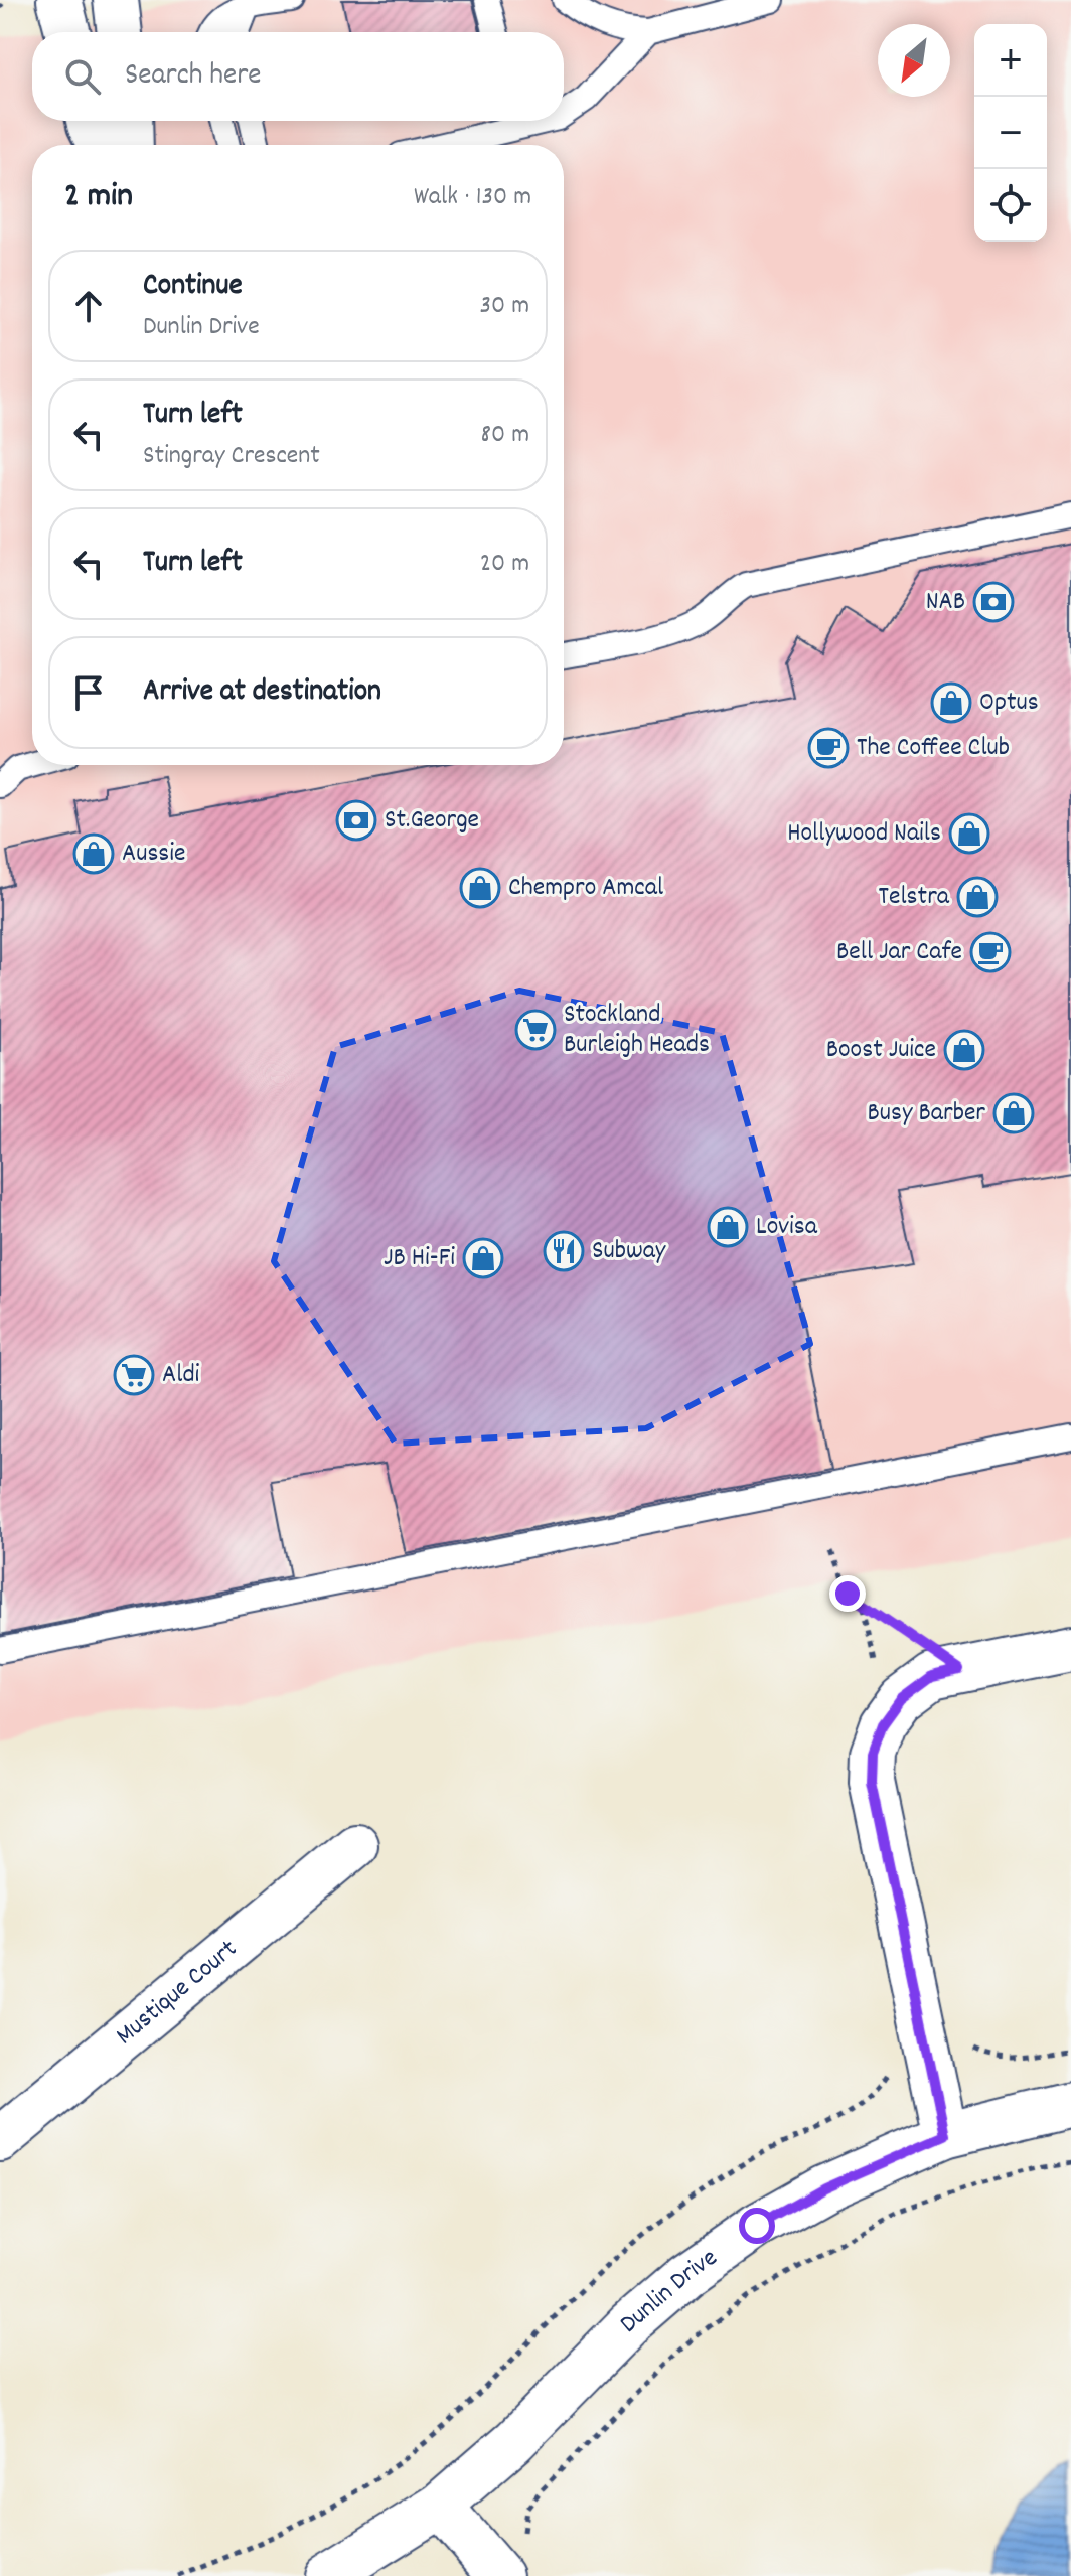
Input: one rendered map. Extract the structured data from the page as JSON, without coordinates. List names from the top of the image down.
{
  "streets": {
    "street": ["Mustique Court", "Dunlin Drive"]
  },
  "places": {
    "bank": ["NAB", "St.George"],
    "shop": [
      "Optus",
      "Hollywood Nails",
      "Aussie",
      "Chempro Amcal",
      "Telstra",
      "Boost Juice",
      "Busy Barber",
      "Lovisa",
      "JB Hi-Fi"
    ],
    "cafe": ["The Coffee Club", "Bell Jar Cafe"],
    "supermarket": ["Stockland Burleigh Heads", "Aldi"],
    "restaurant": ["Subway"]
  },
  "north": "bottom left",
  "page": {
    "map_buttons": ["+", "−"],
    "search": "Search here",
    "heading": ["2 min", "Walk · 130 m"],
    "list": [
      ["Continue", "Dunlin Drive", "30 m"],
      ["Turn left", "Stingray Crescent", "80 m"],
      ["Turn left", "20 m"],
      "Arrive at destination"
    ]
  }
}
